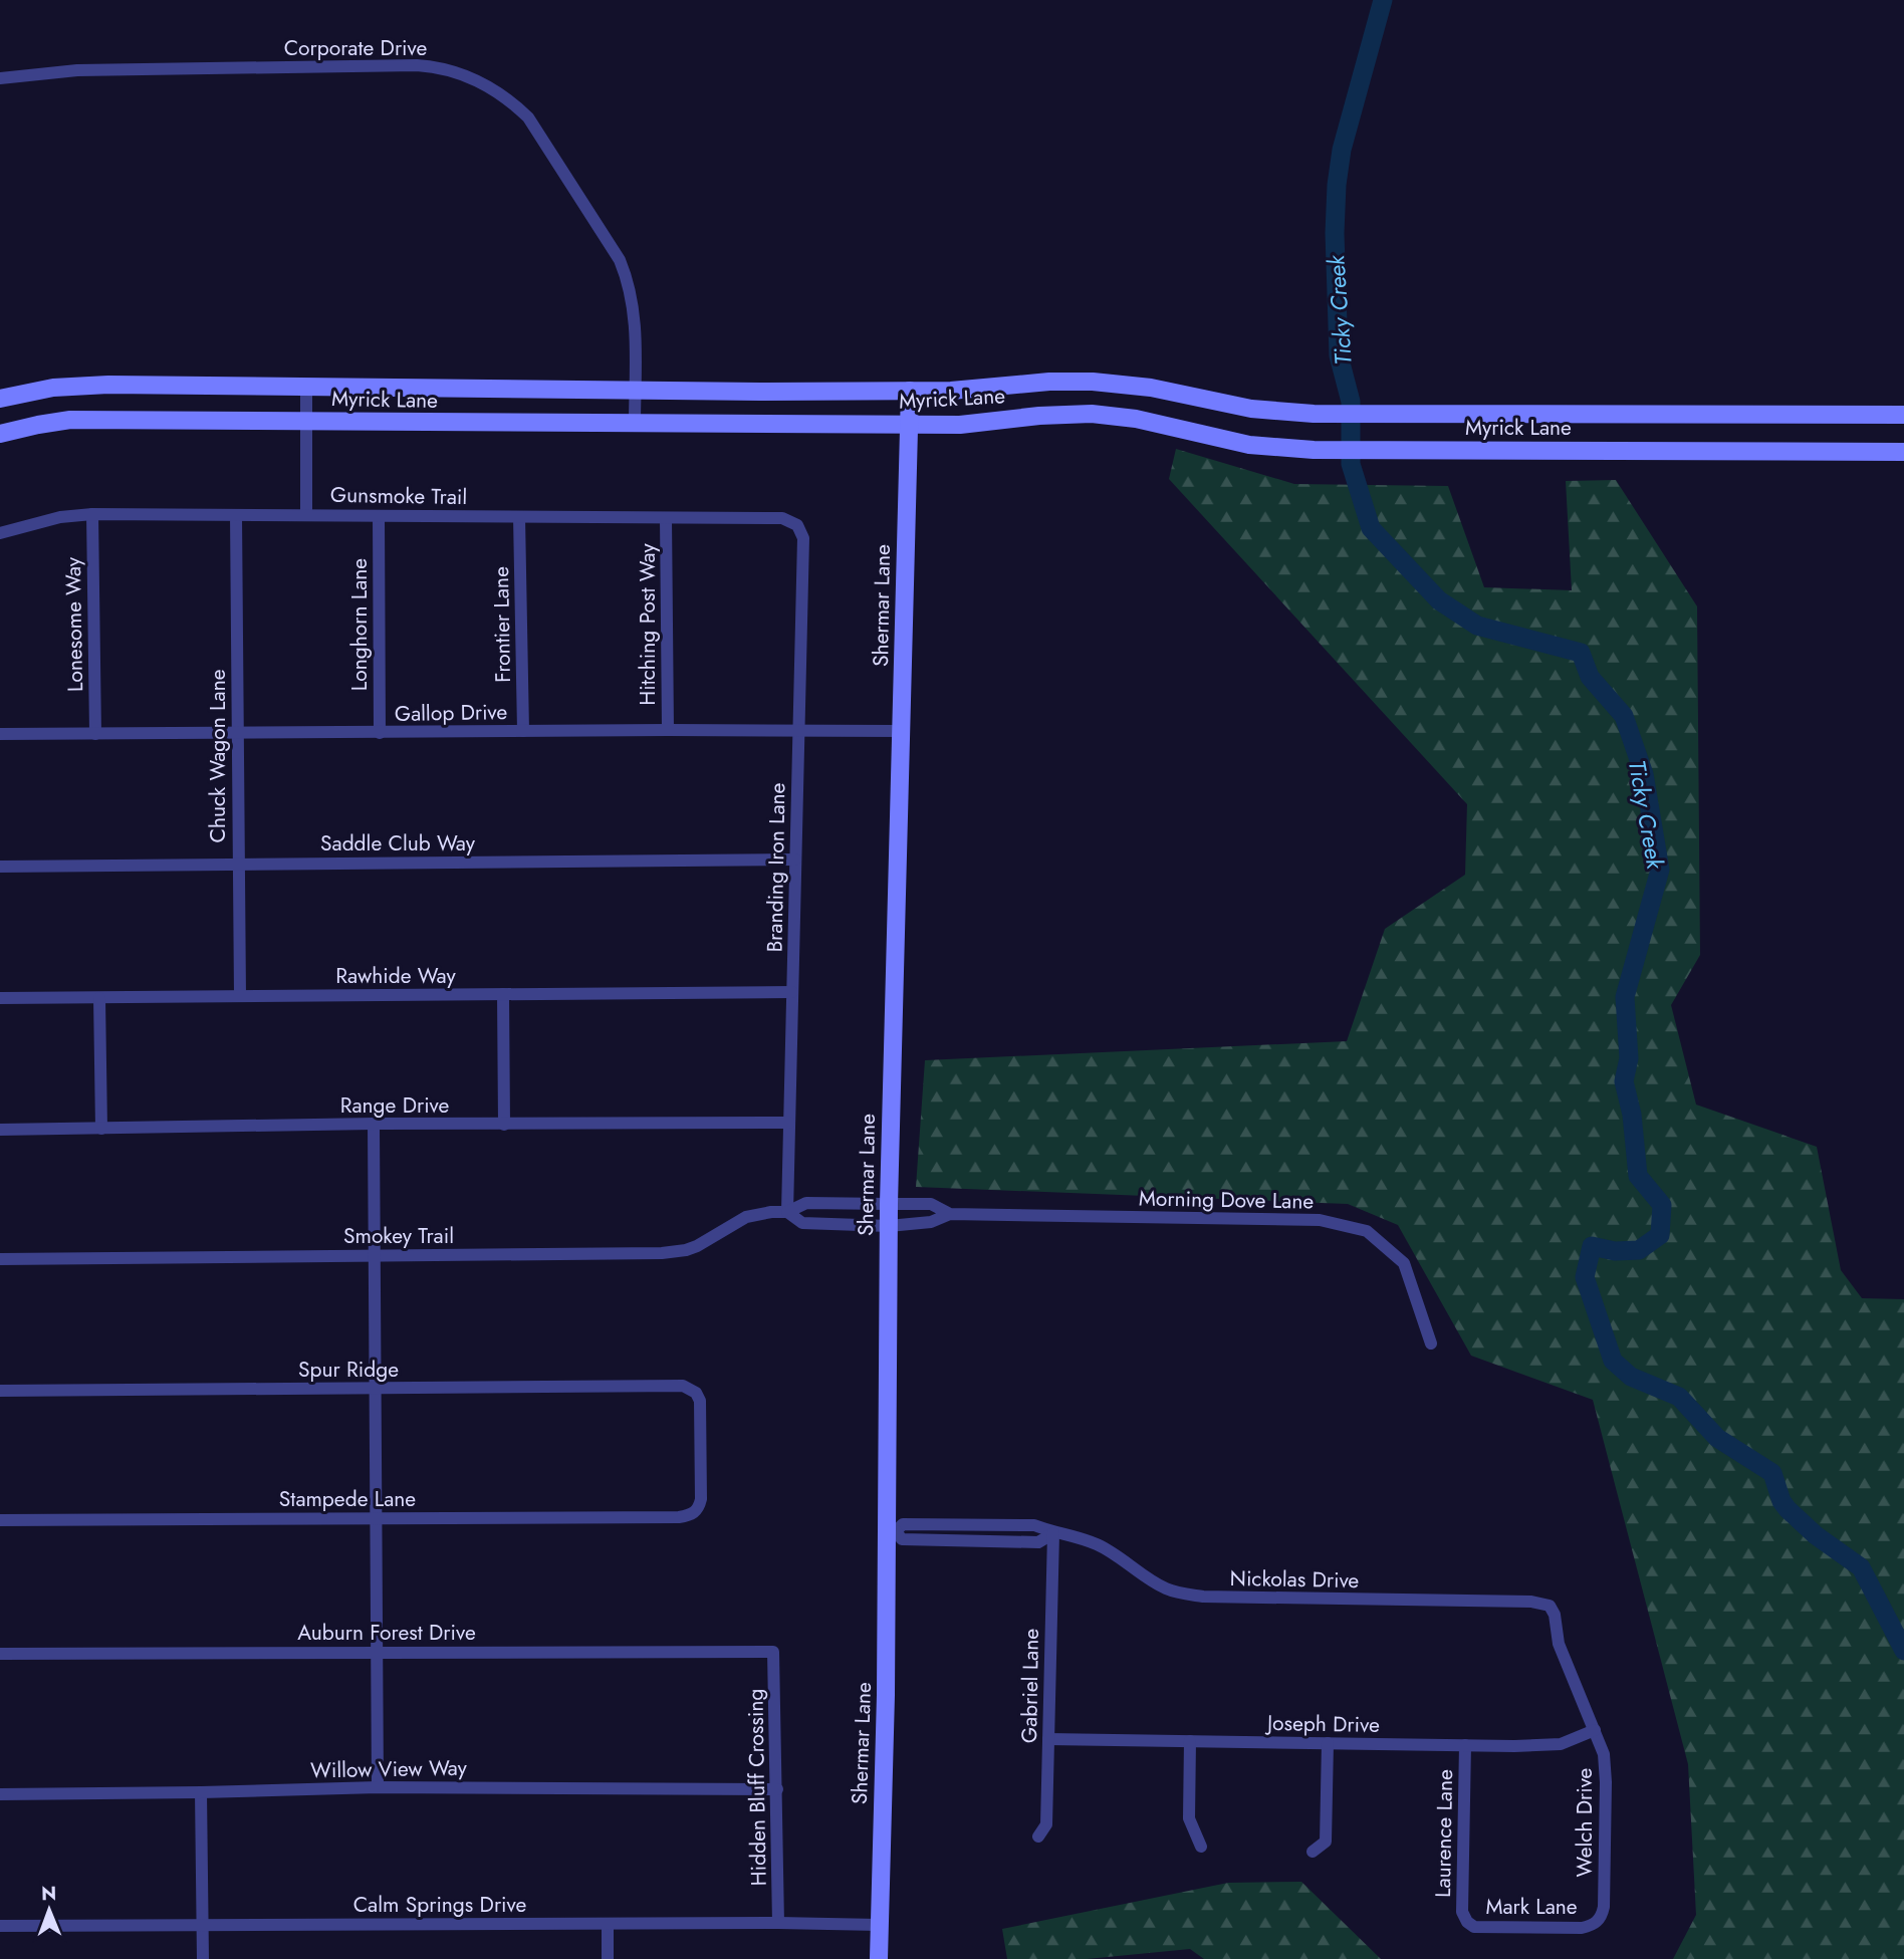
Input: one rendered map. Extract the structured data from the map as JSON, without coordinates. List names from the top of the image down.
{
  "streets": {
    "street": [
      "Corporate Drive",
      "Myrick Lane",
      "Gunsmoke Trail",
      "Shermar Lane",
      "Lonesome Way",
      "Longhorn Lane",
      "Frontier Lane",
      "Hitching Post Way",
      "Gallop Drive",
      "Chuck Wagon Lane",
      "Saddle Club Way",
      "Branding Iron Lane",
      "Rawhide Way",
      "Range Drive",
      "Morning Dove Lane",
      "Smokey Trail",
      "Spur Ridge",
      "Stampede Lane",
      "Nickolas Drive",
      "Auburn Forest Drive",
      "Gabriel Lane",
      "Joseph Drive",
      "Willow View Way",
      "Hidden Bluff Crossing",
      "Welch Drive",
      "Laurence Lane",
      "Calm Springs Drive",
      "Mark Lane"
    ]
  },
  "crossings": [
    ["Corporate Drive", "Myrick Lane"],
    ["Myrick Lane", "Shermar Lane"],
    ["Gunsmoke Trail", "Lonesome Way"],
    ["Gunsmoke Trail", "Longhorn Lane"],
    ["Gunsmoke Trail", "Frontier Lane"],
    ["Gunsmoke Trail", "Hitching Post Way"],
    ["Gunsmoke Trail", "Chuck Wagon Lane"],
    ["Gunsmoke Trail", "Branding Iron Lane"],
    ["Shermar Lane", "Gallop Drive"],
    ["Shermar Lane", "Morning Dove Lane"],
    ["Shermar Lane", "Smokey Trail"],
    ["Shermar Lane", "Nickolas Drive"],
    ["Shermar Lane", "Calm Springs Drive"],
    ["Lonesome Way", "Gallop Drive"],
    ["Longhorn Lane", "Gallop Drive"],
    ["Frontier Lane", "Gallop Drive"],
    ["Hitching Post Way", "Gallop Drive"],
    ["Gallop Drive", "Chuck Wagon Lane"],
    ["Gallop Drive", "Branding Iron Lane"],
    ["Chuck Wagon Lane", "Saddle Club Way"],
    ["Chuck Wagon Lane", "Rawhide Way"],
    ["Saddle Club Way", "Branding Iron Lane"],
    ["Branding Iron Lane", "Rawhide Way"],
    ["Branding Iron Lane", "Range Drive"],
    ["Branding Iron Lane", "Smokey Trail"],
    ["Morning Dove Lane", "Smokey Trail"],
    ["Spur Ridge", "Stampede Lane"],
    ["Nickolas Drive", "Gabriel Lane"],
    ["Nickolas Drive", "Welch Drive"],
    ["Auburn Forest Drive", "Hidden Bluff Crossing"],
    ["Gabriel Lane", "Joseph Drive"],
    ["Joseph Drive", "Welch Drive"],
    ["Joseph Drive", "Laurence Lane"],
    ["Willow View Way", "Hidden Bluff Crossing"],
    ["Hidden Bluff Crossing", "Calm Springs Drive"],
    ["Welch Drive", "Mark Lane"],
    ["Laurence Lane", "Mark Lane"]
  ],
  "water": ["Ticky Creek"],
  "north": "top"
}
